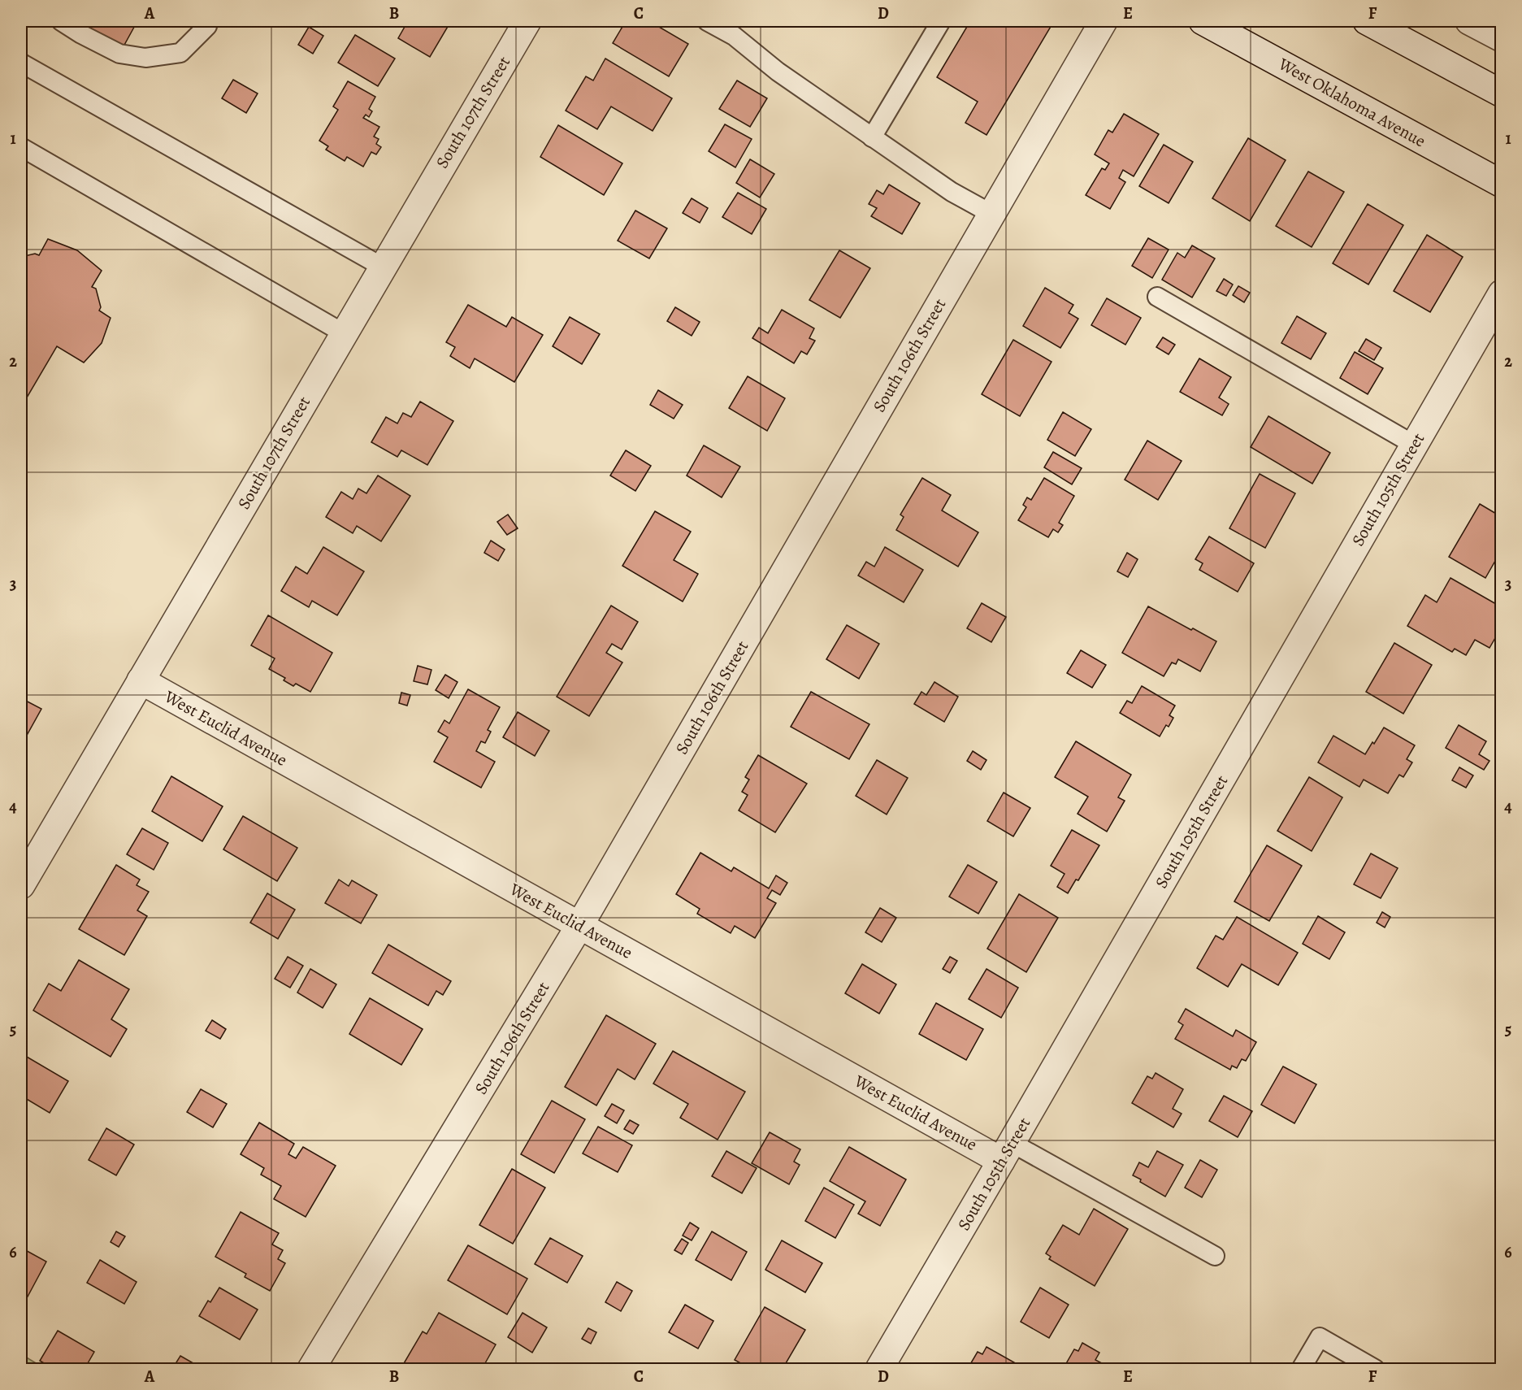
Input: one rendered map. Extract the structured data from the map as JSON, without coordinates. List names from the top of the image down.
{
  "streets": {
    "street": [
      "West Oklahoma Avenue",
      "South 107th Street",
      "South 106th Street",
      "South 105th Street",
      "West Euclid Avenue"
    ]
  },
  "crossings": [
    ["South 107th Street", "West Euclid Avenue"],
    ["South 106th Street", "West Euclid Avenue"],
    ["South 105th Street", "West Euclid Avenue"]
  ],
  "grid": {
    "columns": [
      "A",
      "B",
      "C",
      "D",
      "E",
      "F"
    ],
    "rows": [
      "1",
      "2",
      "3",
      "4",
      "5",
      "6"
    ]
  }
}
